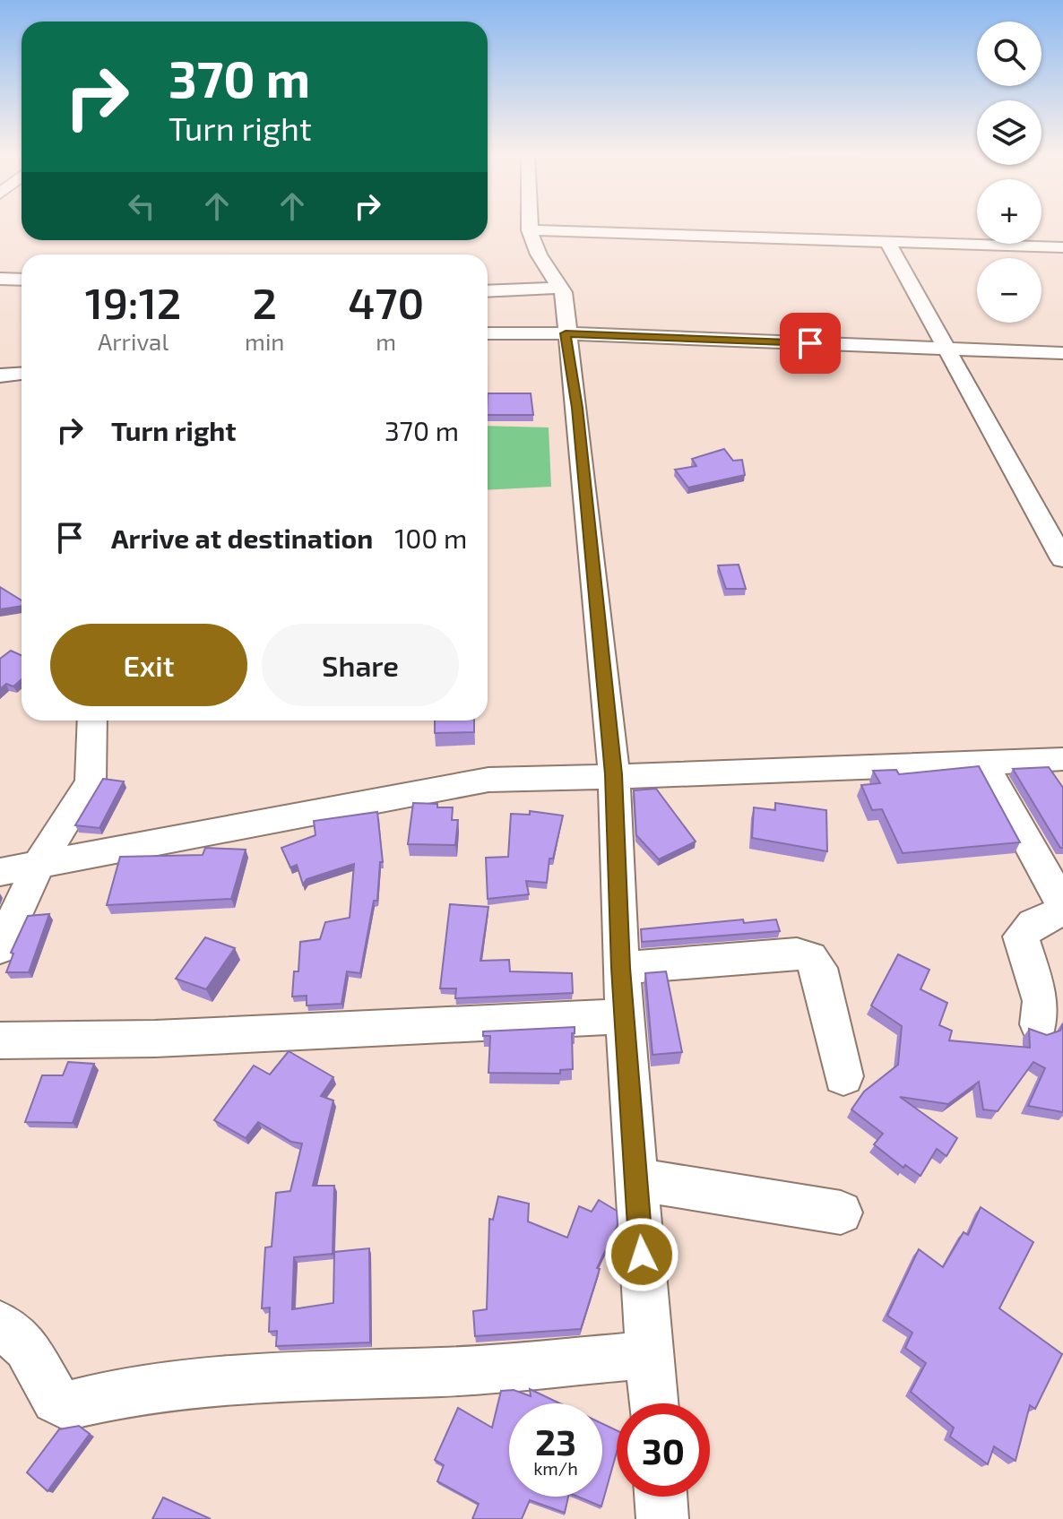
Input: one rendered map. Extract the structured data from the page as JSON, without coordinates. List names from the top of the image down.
{
  "page": {
    "map_buttons": ["+", "−"],
    "turn": ["370 m", "Turn right"],
    "eta": [
      "19:12",
      "Arrival",
      "2",
      "min",
      "470",
      "m"
    ],
    "list": [
      {
        "name": "Turn right",
        "value": "370 m"
      },
      {
        "name": "Arrive at destination",
        "value": "100 m"
      }
    ],
    "buttons": ["Exit", "Share"],
    "speed": "23 km/h",
    "limit": "30"
  }
}
